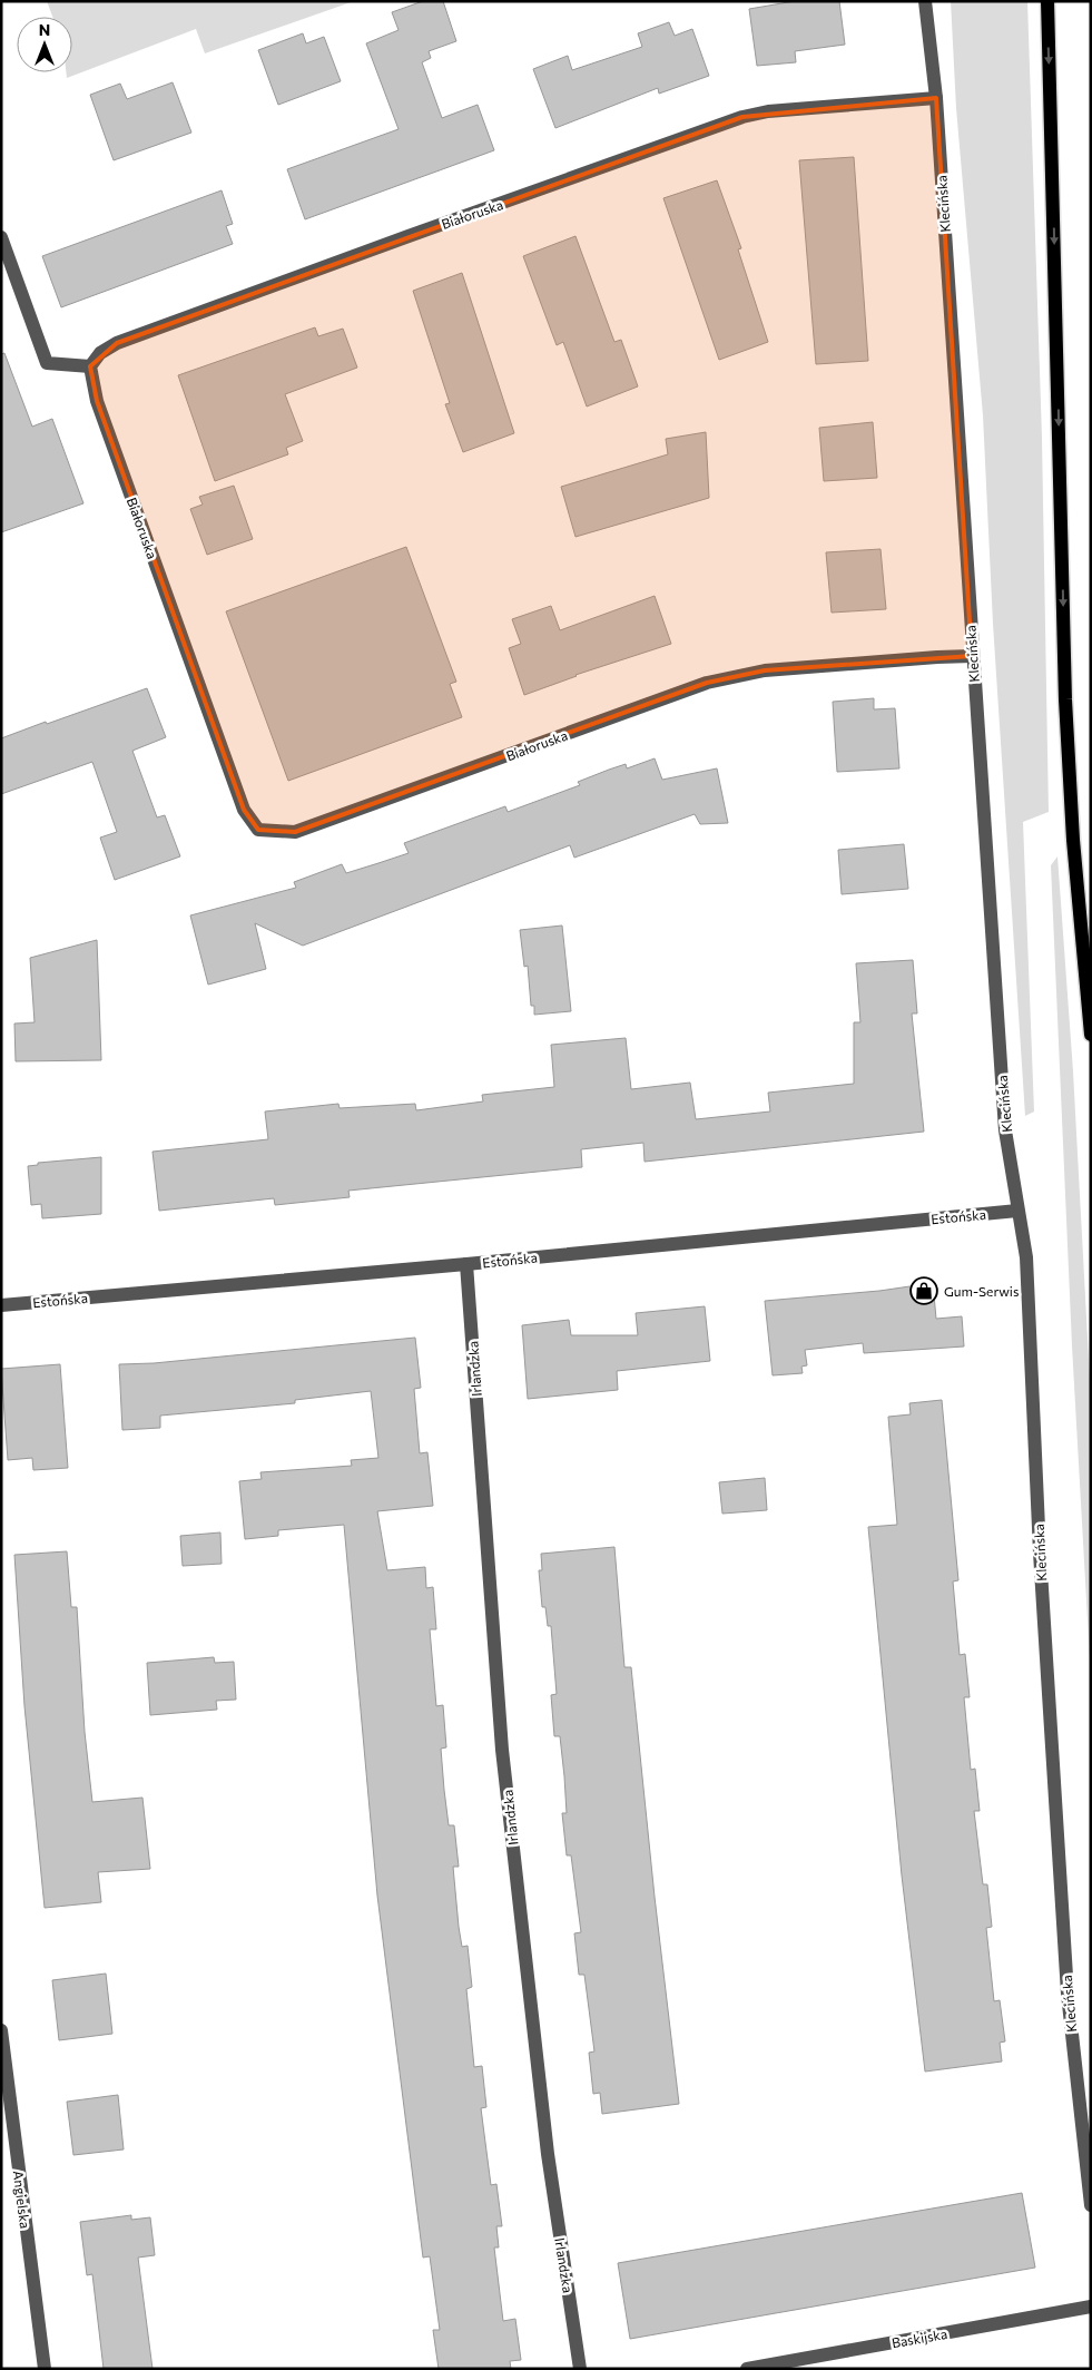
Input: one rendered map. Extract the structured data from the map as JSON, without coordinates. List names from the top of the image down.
{
  "streets": {
    "street": [
      "Klecińska",
      "Białoruska",
      "Estońska",
      "Irlandzka",
      "Angielska",
      "Baskijska"
    ]
  },
  "crossings": [
    ["Klecińska", "Białoruska"],
    ["Klecińska", "Estońska"],
    ["Estońska", "Irlandzka"]
  ],
  "places": {
    "shop": ["Gum-Serwis"]
  },
  "north": "top"
}
